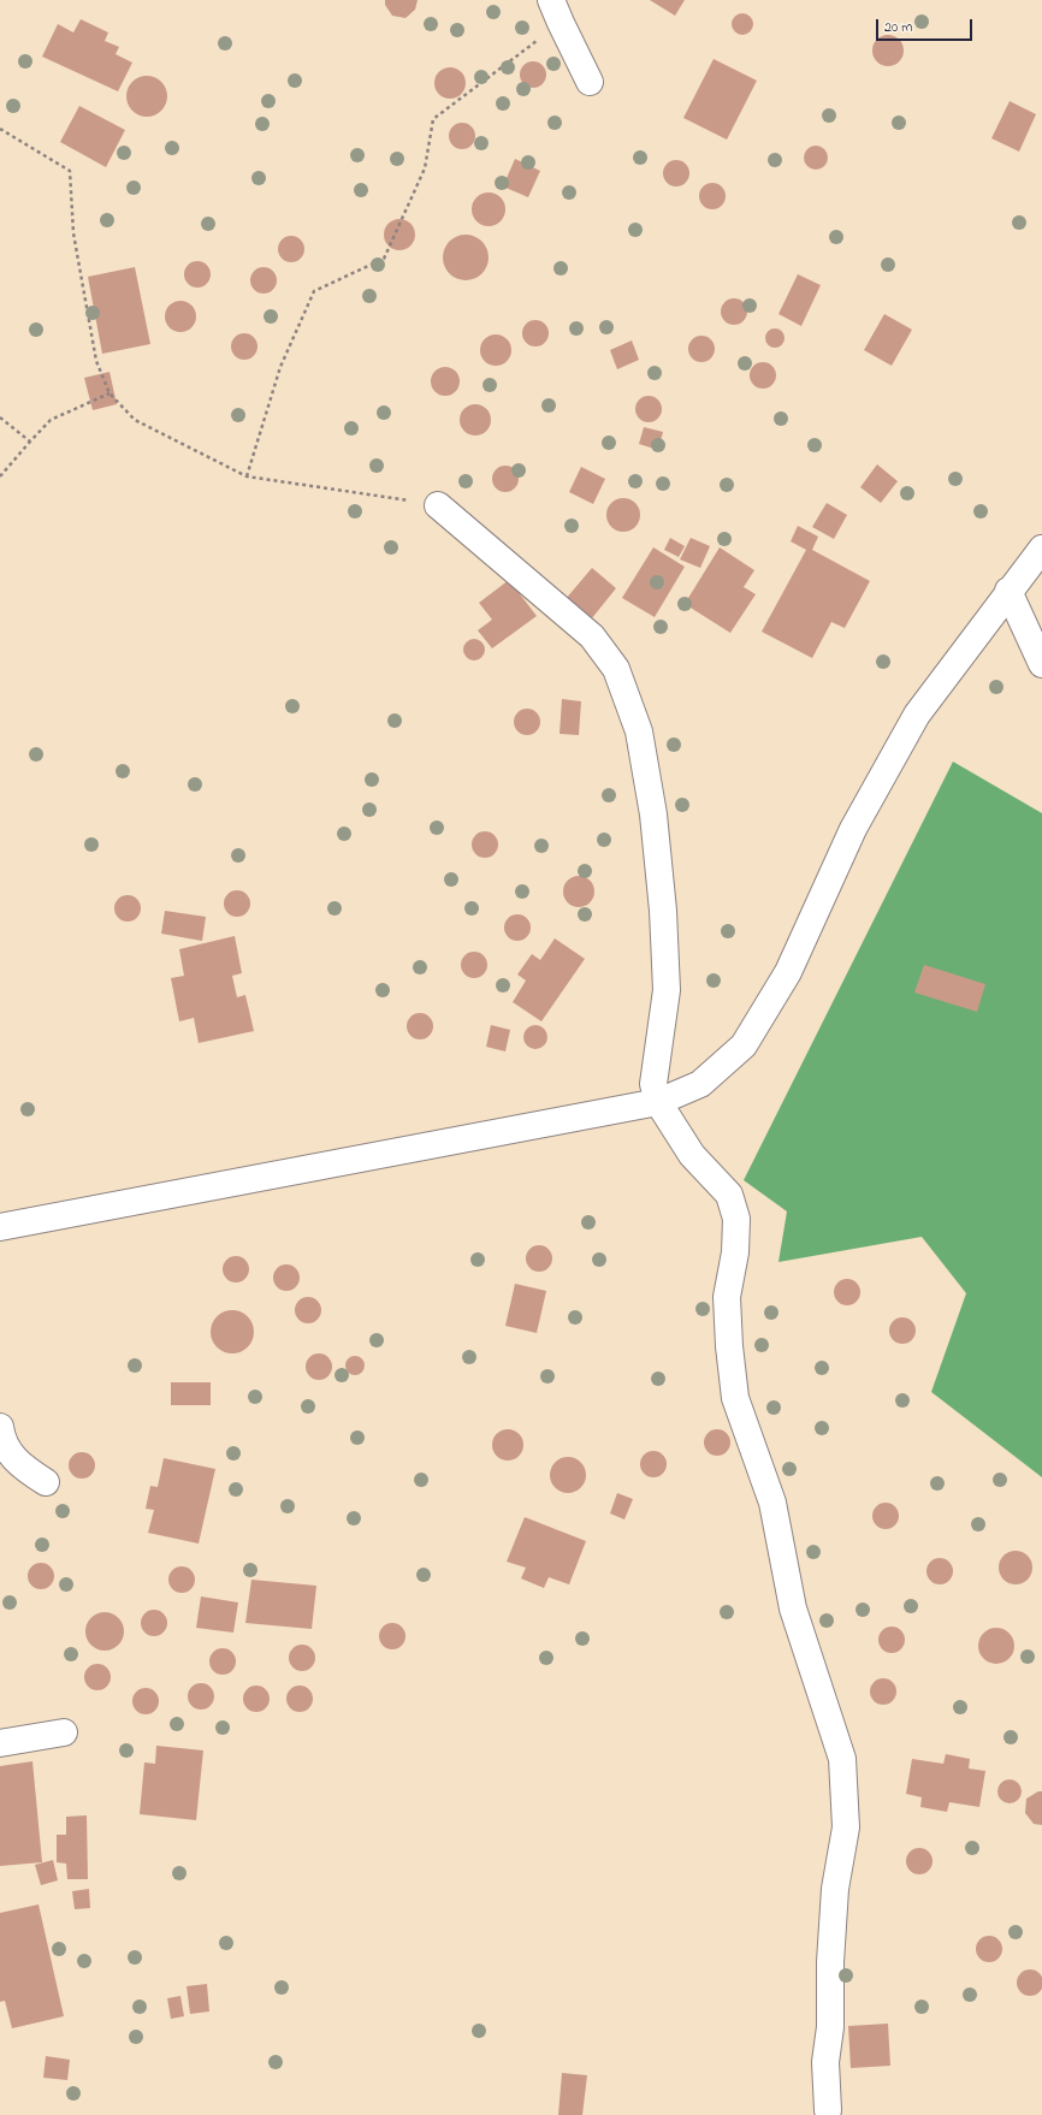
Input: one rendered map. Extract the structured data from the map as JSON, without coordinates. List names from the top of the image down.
{
  "scale_bar": "20 m"
}
